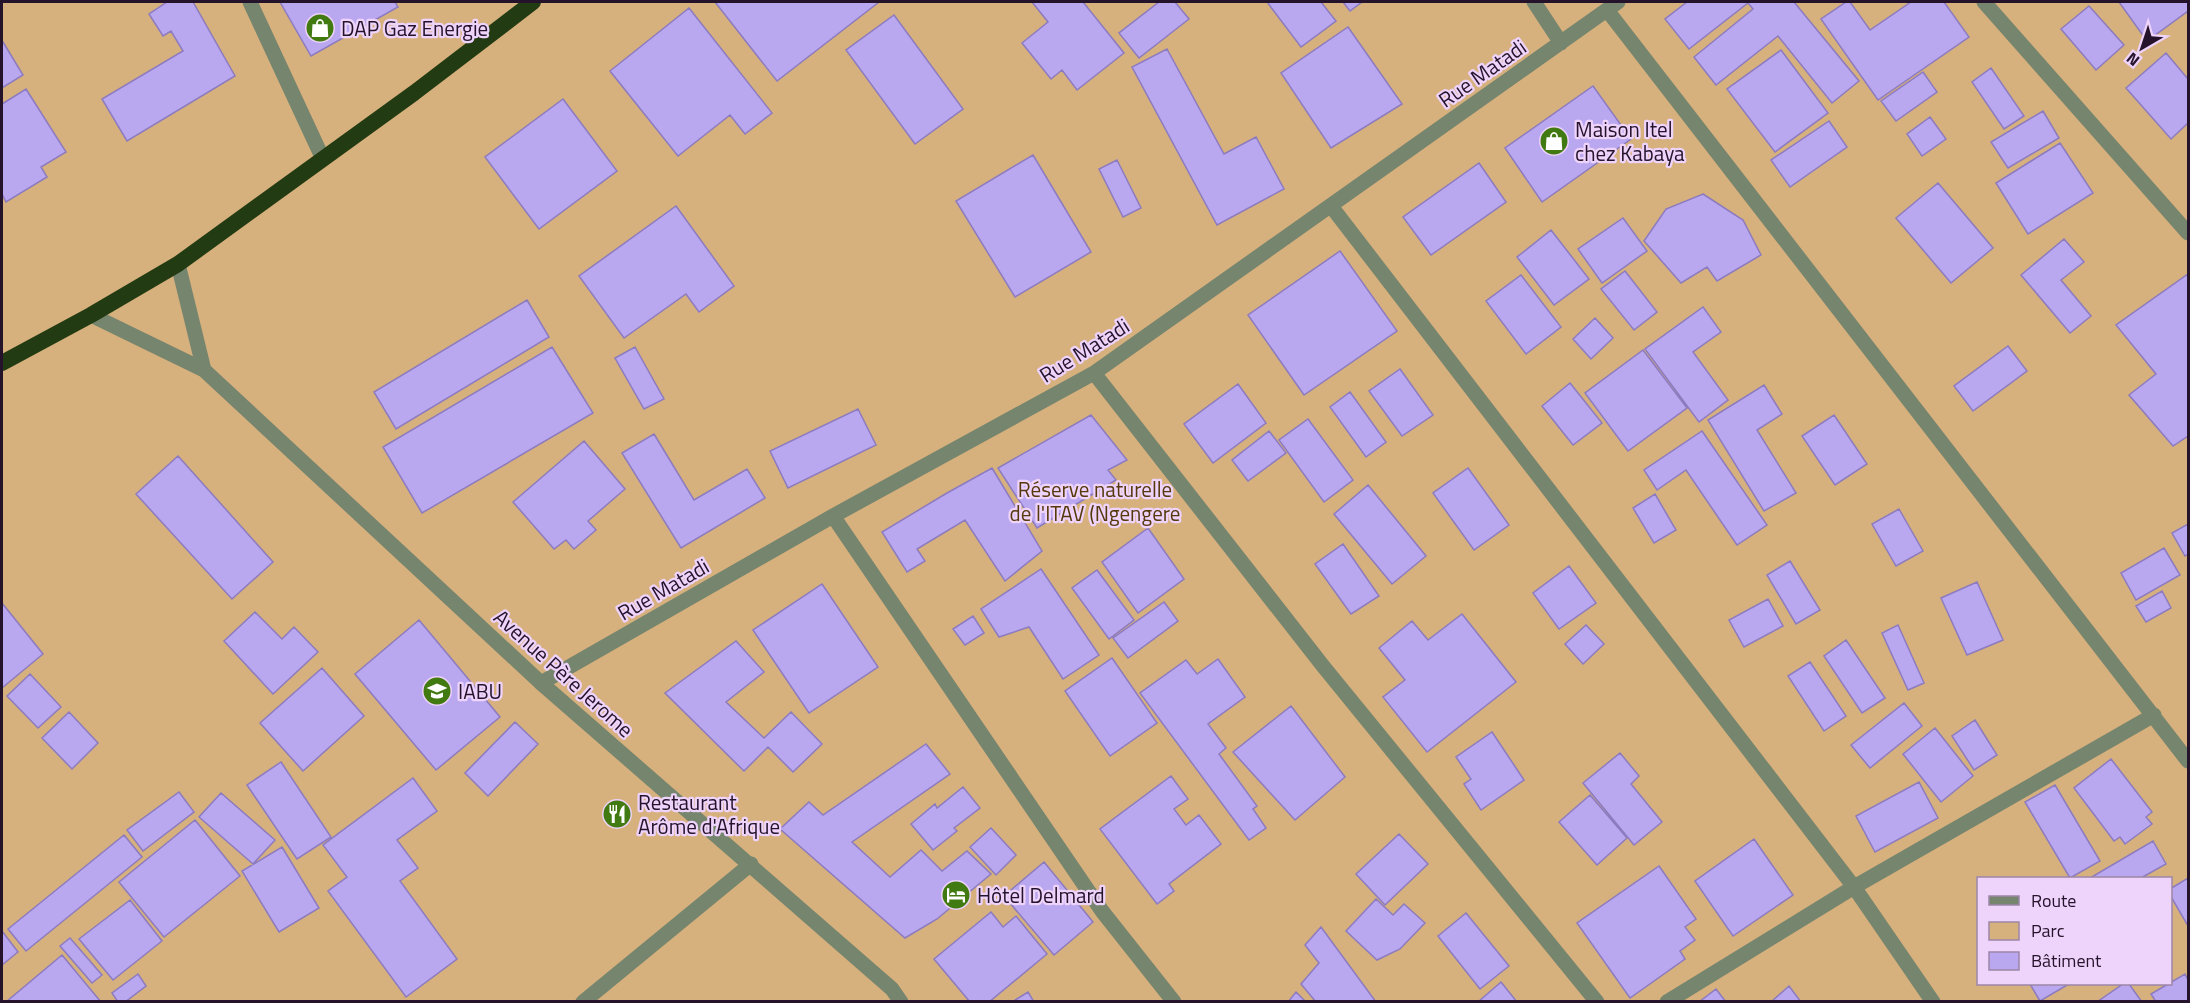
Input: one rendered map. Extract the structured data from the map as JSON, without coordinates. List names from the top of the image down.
{
  "streets": {
    "street": ["Rue Matadi", "Avenue Père Jerome"]
  },
  "crossings": [
    ["Rue Matadi", "Avenue Père Jerome"]
  ],
  "parks": ["Réserve naturelle de l'ITAV (Ngengere"],
  "places": {
    "shop": ["DAP Gaz Energie", "Maison Itel chez Kabaya"],
    "school or university": ["IABU"],
    "restaurant": ["Restaurant Arôme d'Afrique"],
    "hotel": ["Hôtel Delmard"]
  },
  "legend": ["Route", "Parc", "Bâtiment"],
  "north": "bottom left"
}
